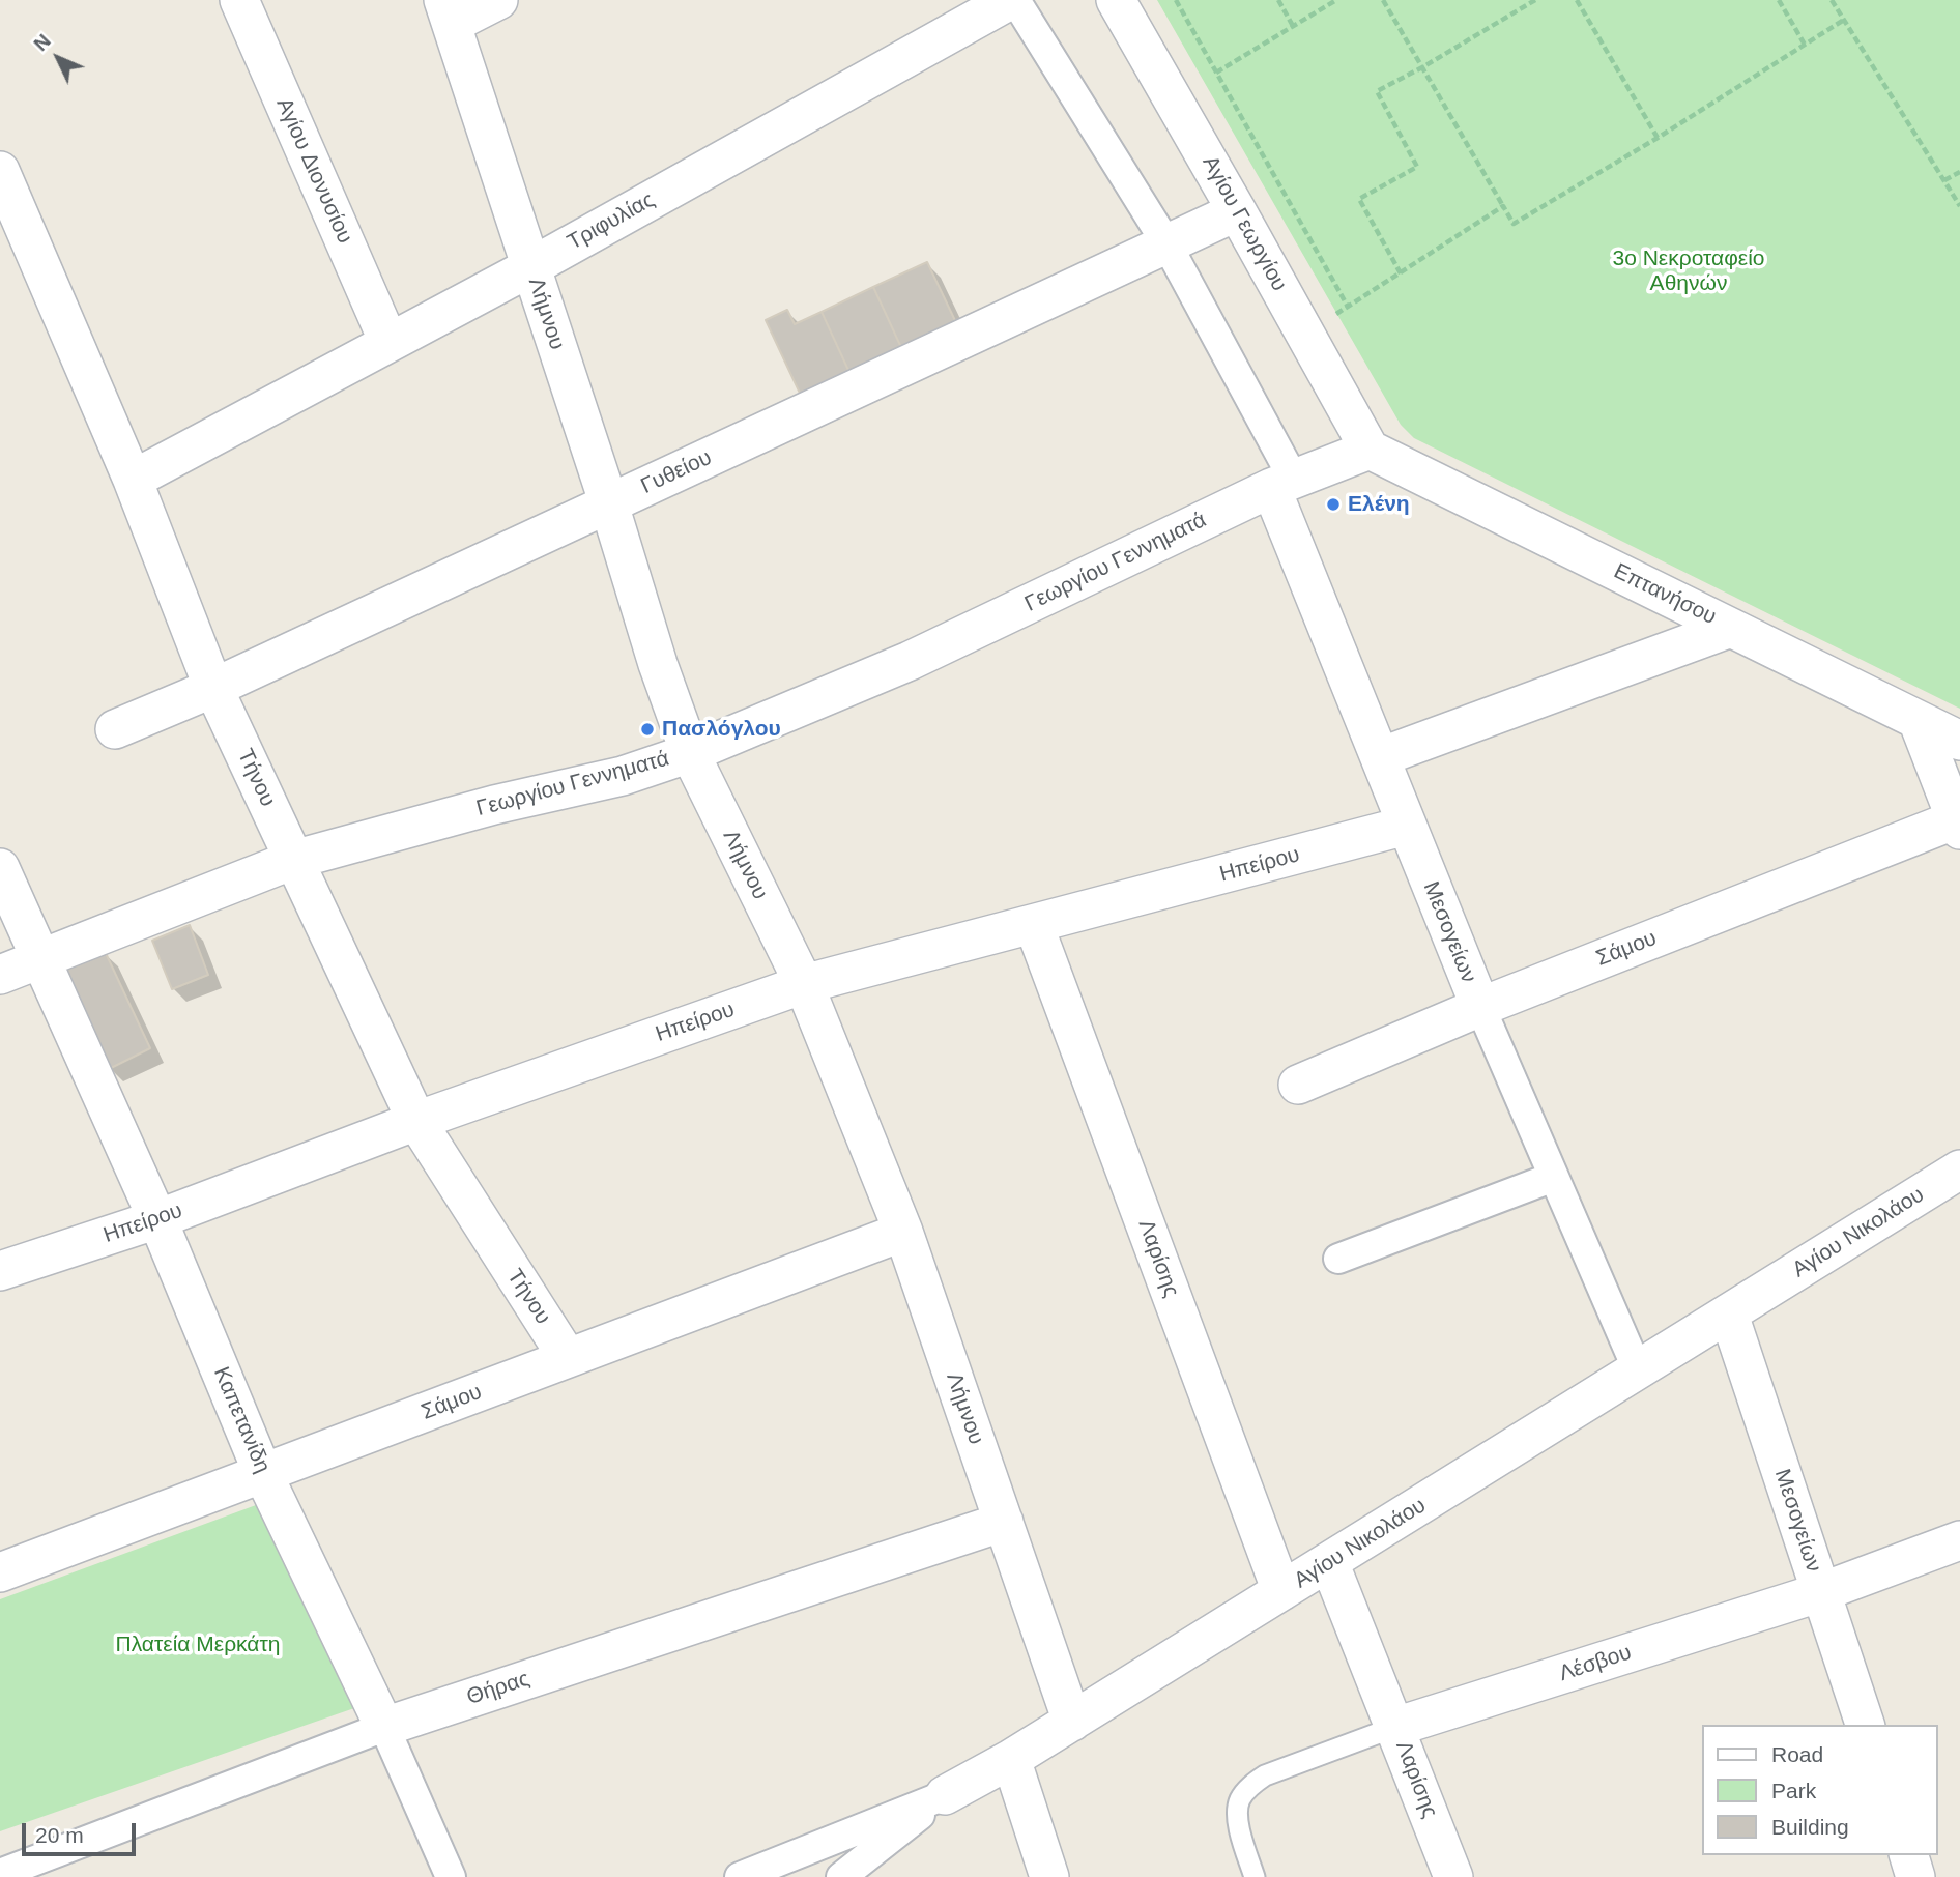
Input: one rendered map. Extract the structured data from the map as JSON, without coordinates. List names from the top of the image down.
{
  "streets": {
    "street": [
      "Αγίου Διονυσίου",
      "Τριφυλίας",
      "Αγίου Γεωργίου",
      "Λήμνου",
      "Γυθείου",
      "Γεωργίου Γεννηματά",
      "Επτανήσου",
      "Τήνου",
      "Ηπείρου",
      "Μεσογείων",
      "Σάμου",
      "Αγίου Νικολάου",
      "Λαρίσης",
      "Καπετανίδη",
      "Λέσβου",
      "Θήρας"
    ]
  },
  "crossings": [
    ["Αγίου Διονυσίου", "Τριφυλίας"],
    ["Τριφυλίας", "Λήμνου"],
    ["Τριφυλίας", "Τήνου"],
    ["Αγίου Γεωργίου", "Γυθείου"],
    ["Αγίου Γεωργίου", "Γεωργίου Γεννηματά"],
    ["Αγίου Γεωργίου", "Επτανήσου"],
    ["Λήμνου", "Γυθείου"],
    ["Λήμνου", "Γεωργίου Γεννηματά"],
    ["Λήμνου", "Ηπείρου"],
    ["Λήμνου", "Σάμου"],
    ["Λήμνου", "Αγίου Νικολάου"],
    ["Λήμνου", "Θήρας"],
    ["Γυθείου", "Τήνου"],
    ["Γεωργίου Γεννηματά", "Επτανήσου"],
    ["Γεωργίου Γεννηματά", "Τήνου"],
    ["Γεωργίου Γεννηματά", "Μεσογείων"],
    ["Γεωργίου Γεννηματά", "Καπετανίδη"],
    ["Τήνου", "Ηπείρου"],
    ["Τήνου", "Σάμου"],
    ["Ηπείρου", "Μεσογείων"],
    ["Ηπείρου", "Λαρίσης"],
    ["Ηπείρου", "Καπετανίδη"],
    ["Μεσογείων", "Σάμου"],
    ["Μεσογείων", "Αγίου Νικολάου"],
    ["Μεσογείων", "Λέσβου"],
    ["Σάμου", "Καπετανίδη"],
    ["Αγίου Νικολάου", "Λαρίσης"],
    ["Λαρίσης", "Λέσβου"],
    ["Καπετανίδη", "Θήρας"]
  ],
  "parks": ["3ο Νεκροταφείο Αθηνών", "Πλατεία Μερκάτη"],
  "places": ["Ελένη", "Πασλόγλου"],
  "legend": ["Road", "Park", "Building"],
  "scale_bar": "20 m",
  "north": "top left"
}
